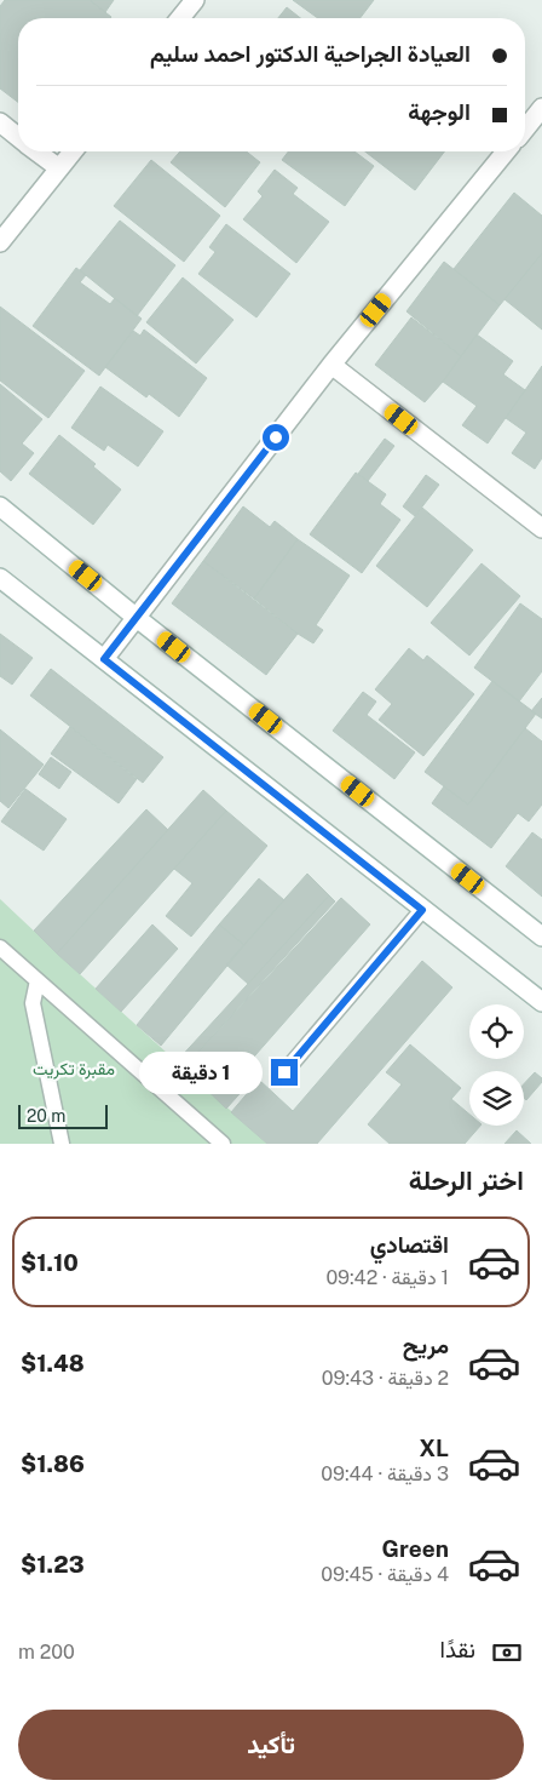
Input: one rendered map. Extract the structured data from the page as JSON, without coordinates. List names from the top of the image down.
{
  "parks": ["مقبرة تكريت"],
  "scale_bar": "20 m",
  "page": {
    "banner": ["العيادة الجراحية الدكتور احمد سليم", "الوجهة"],
    "bubble": "1 دقيقة",
    "scale": "20 m",
    "heading": "اختر الرحلة",
    "list": [
      {
        "name": "اقتصادي",
        "note": "1 دقيقة · 09:42",
        "value": "$1.10"
      },
      {
        "name": "مريح",
        "note": "2 دقيقة · 09:43",
        "value": "$1.48"
      },
      {
        "name": "XL",
        "note": "3 دقيقة · 09:44",
        "value": "$1.86"
      },
      {
        "name": "Green",
        "note": "4 دقيقة · 09:45",
        "value": "$1.23"
      }
    ],
    "pay": ["نقدًا", "200 m"],
    "buttons": "تأكيد"
  }
}
